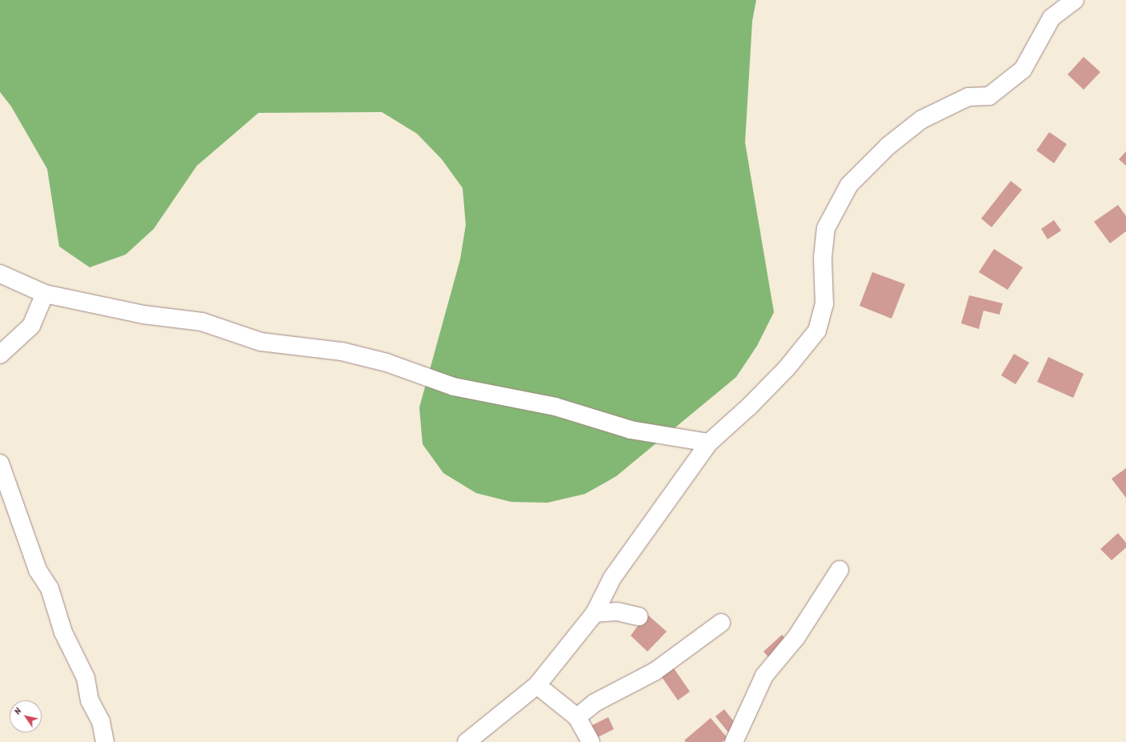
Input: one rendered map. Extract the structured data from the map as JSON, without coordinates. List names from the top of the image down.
{
  "north": "top left"
}
